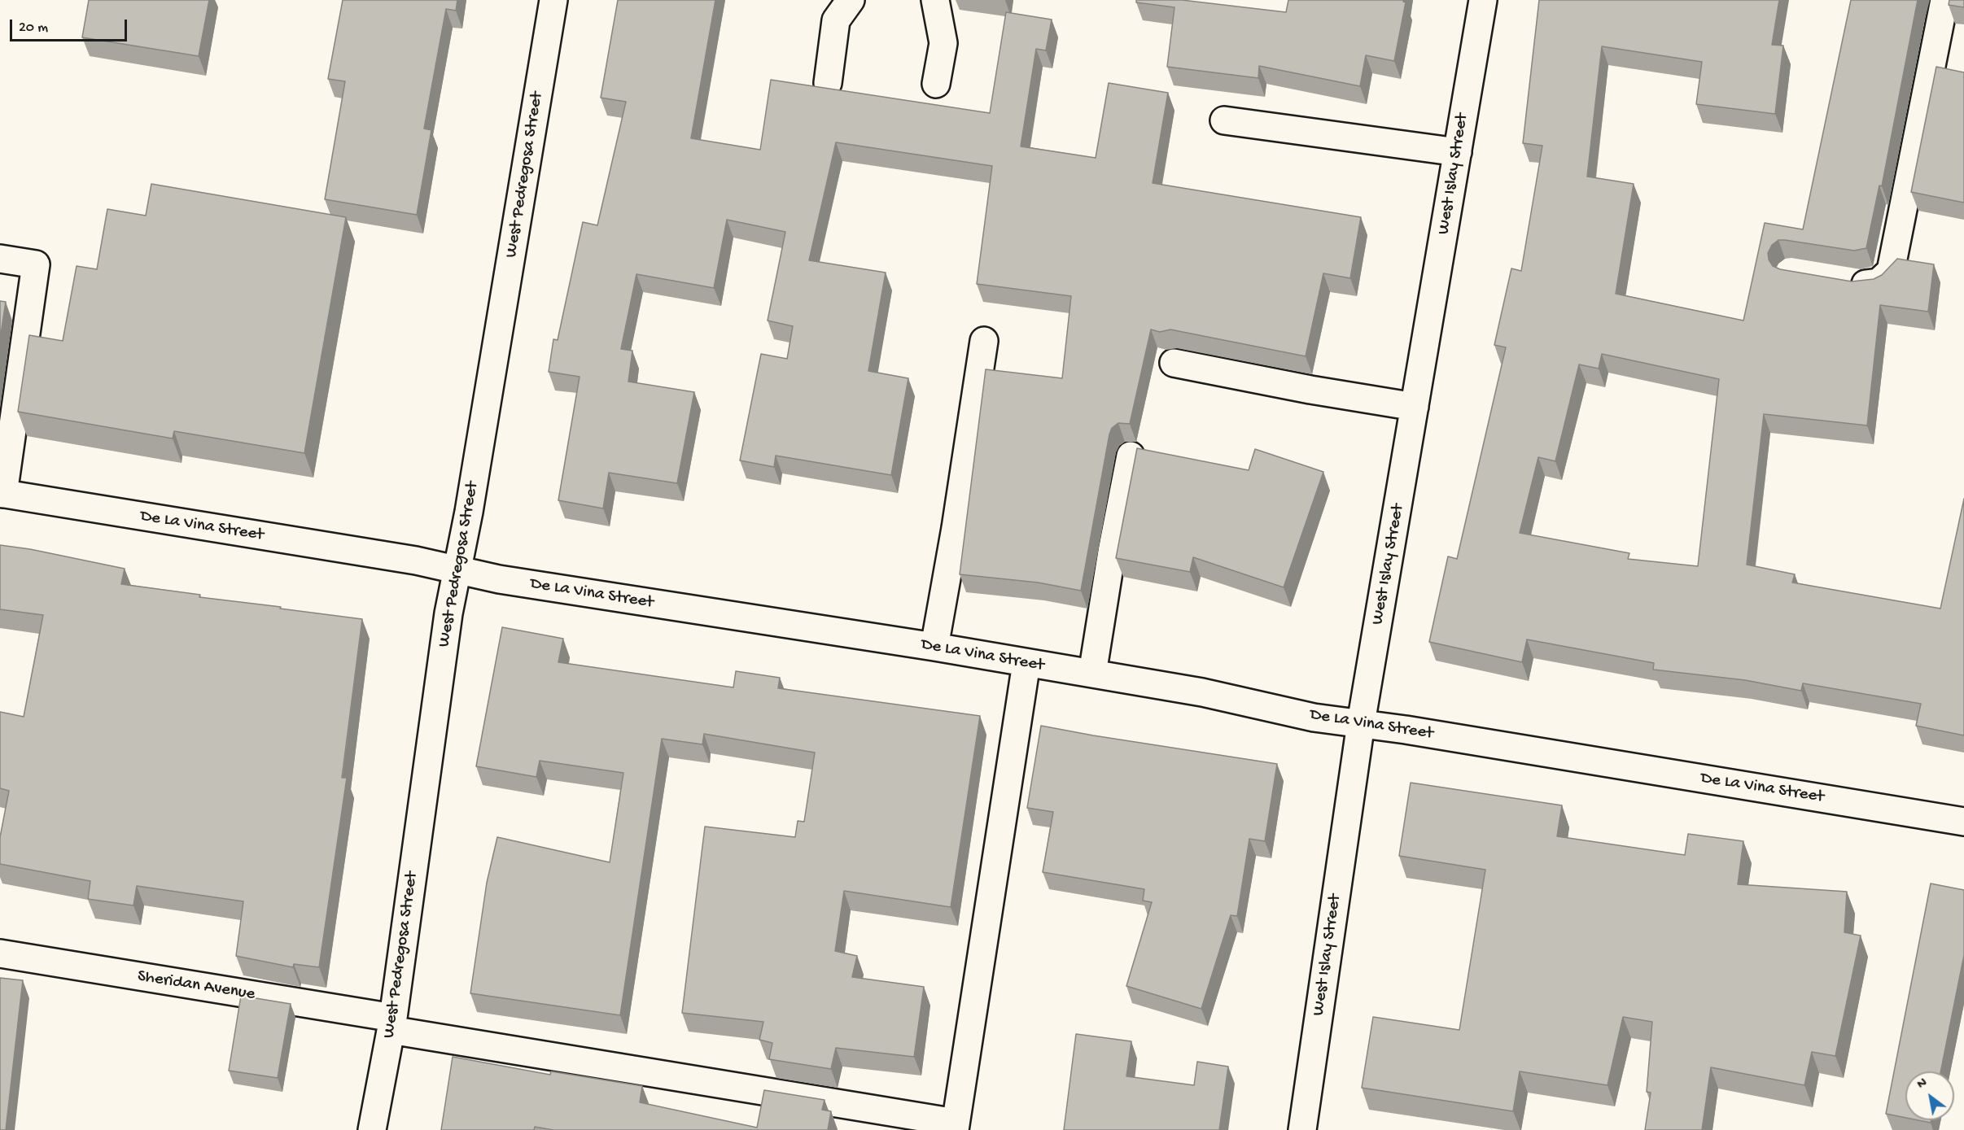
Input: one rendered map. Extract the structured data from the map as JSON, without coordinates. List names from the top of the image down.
{
  "streets": {
    "street": [
      "West Islay Street",
      "West Pedregosa Street",
      "De La Vina Street",
      "Sheridan Avenue"
    ]
  },
  "crossings": [
    ["West Islay Street", "De La Vina Street"],
    ["West Pedregosa Street", "De La Vina Street"],
    ["West Pedregosa Street", "Sheridan Avenue"]
  ],
  "scale_bar": "20 m",
  "north": "top left"
}
